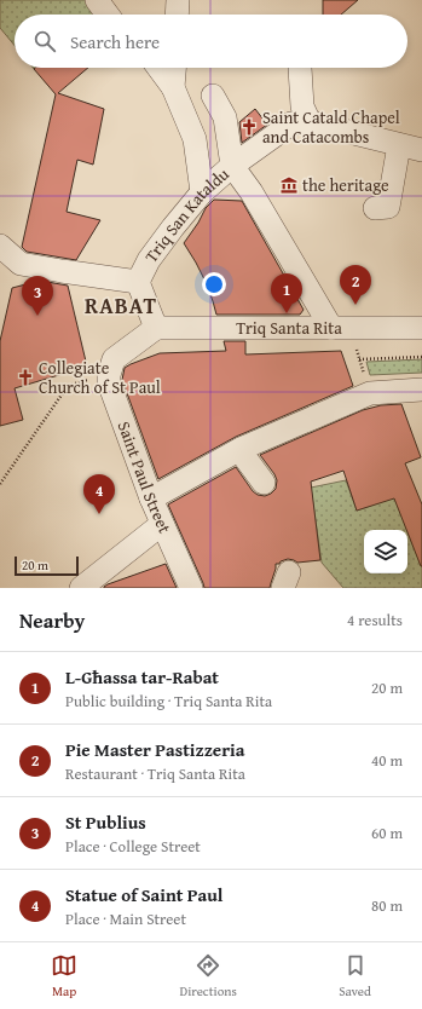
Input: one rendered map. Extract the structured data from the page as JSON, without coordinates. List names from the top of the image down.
{
  "streets": {
    "street": ["Triq San Kataldu", "Triq Santa Rita", "Saint Paul Street"]
  },
  "crossings": [
    ["Triq San Kataldu", "Triq Santa Rita"]
  ],
  "districts": ["RABAT"],
  "places": {
    "church": ["Saint Catald Chapel and Catacombs", "Collegiate Church of St Paul"],
    "museum": ["the heritage"]
  },
  "scale_bar": "20 m",
  "page": {
    "search": "Search here",
    "pins": [
      "2",
      "1",
      "3",
      "4"
    ],
    "scale": "20 m",
    "heading": ["Nearby", "4 results"],
    "list": [
      {
        "mark": "1",
        "name": "L-Għassa tar-Rabat",
        "note": "Public building · Triq Santa Rita",
        "value": "20 m"
      },
      {
        "mark": "2",
        "name": "Pie Master Pastizzeria",
        "note": "Restaurant · Triq Santa Rita",
        "value": "40 m"
      },
      {
        "mark": "3",
        "name": "St Publius",
        "note": "Place · College Street",
        "value": "60 m"
      },
      {
        "mark": "4",
        "name": "Statue of Saint Paul",
        "note": "Place · Main Street",
        "value": "80 m"
      }
    ],
    "nav": ["Map", "Directions", "Saved"]
  }
}
